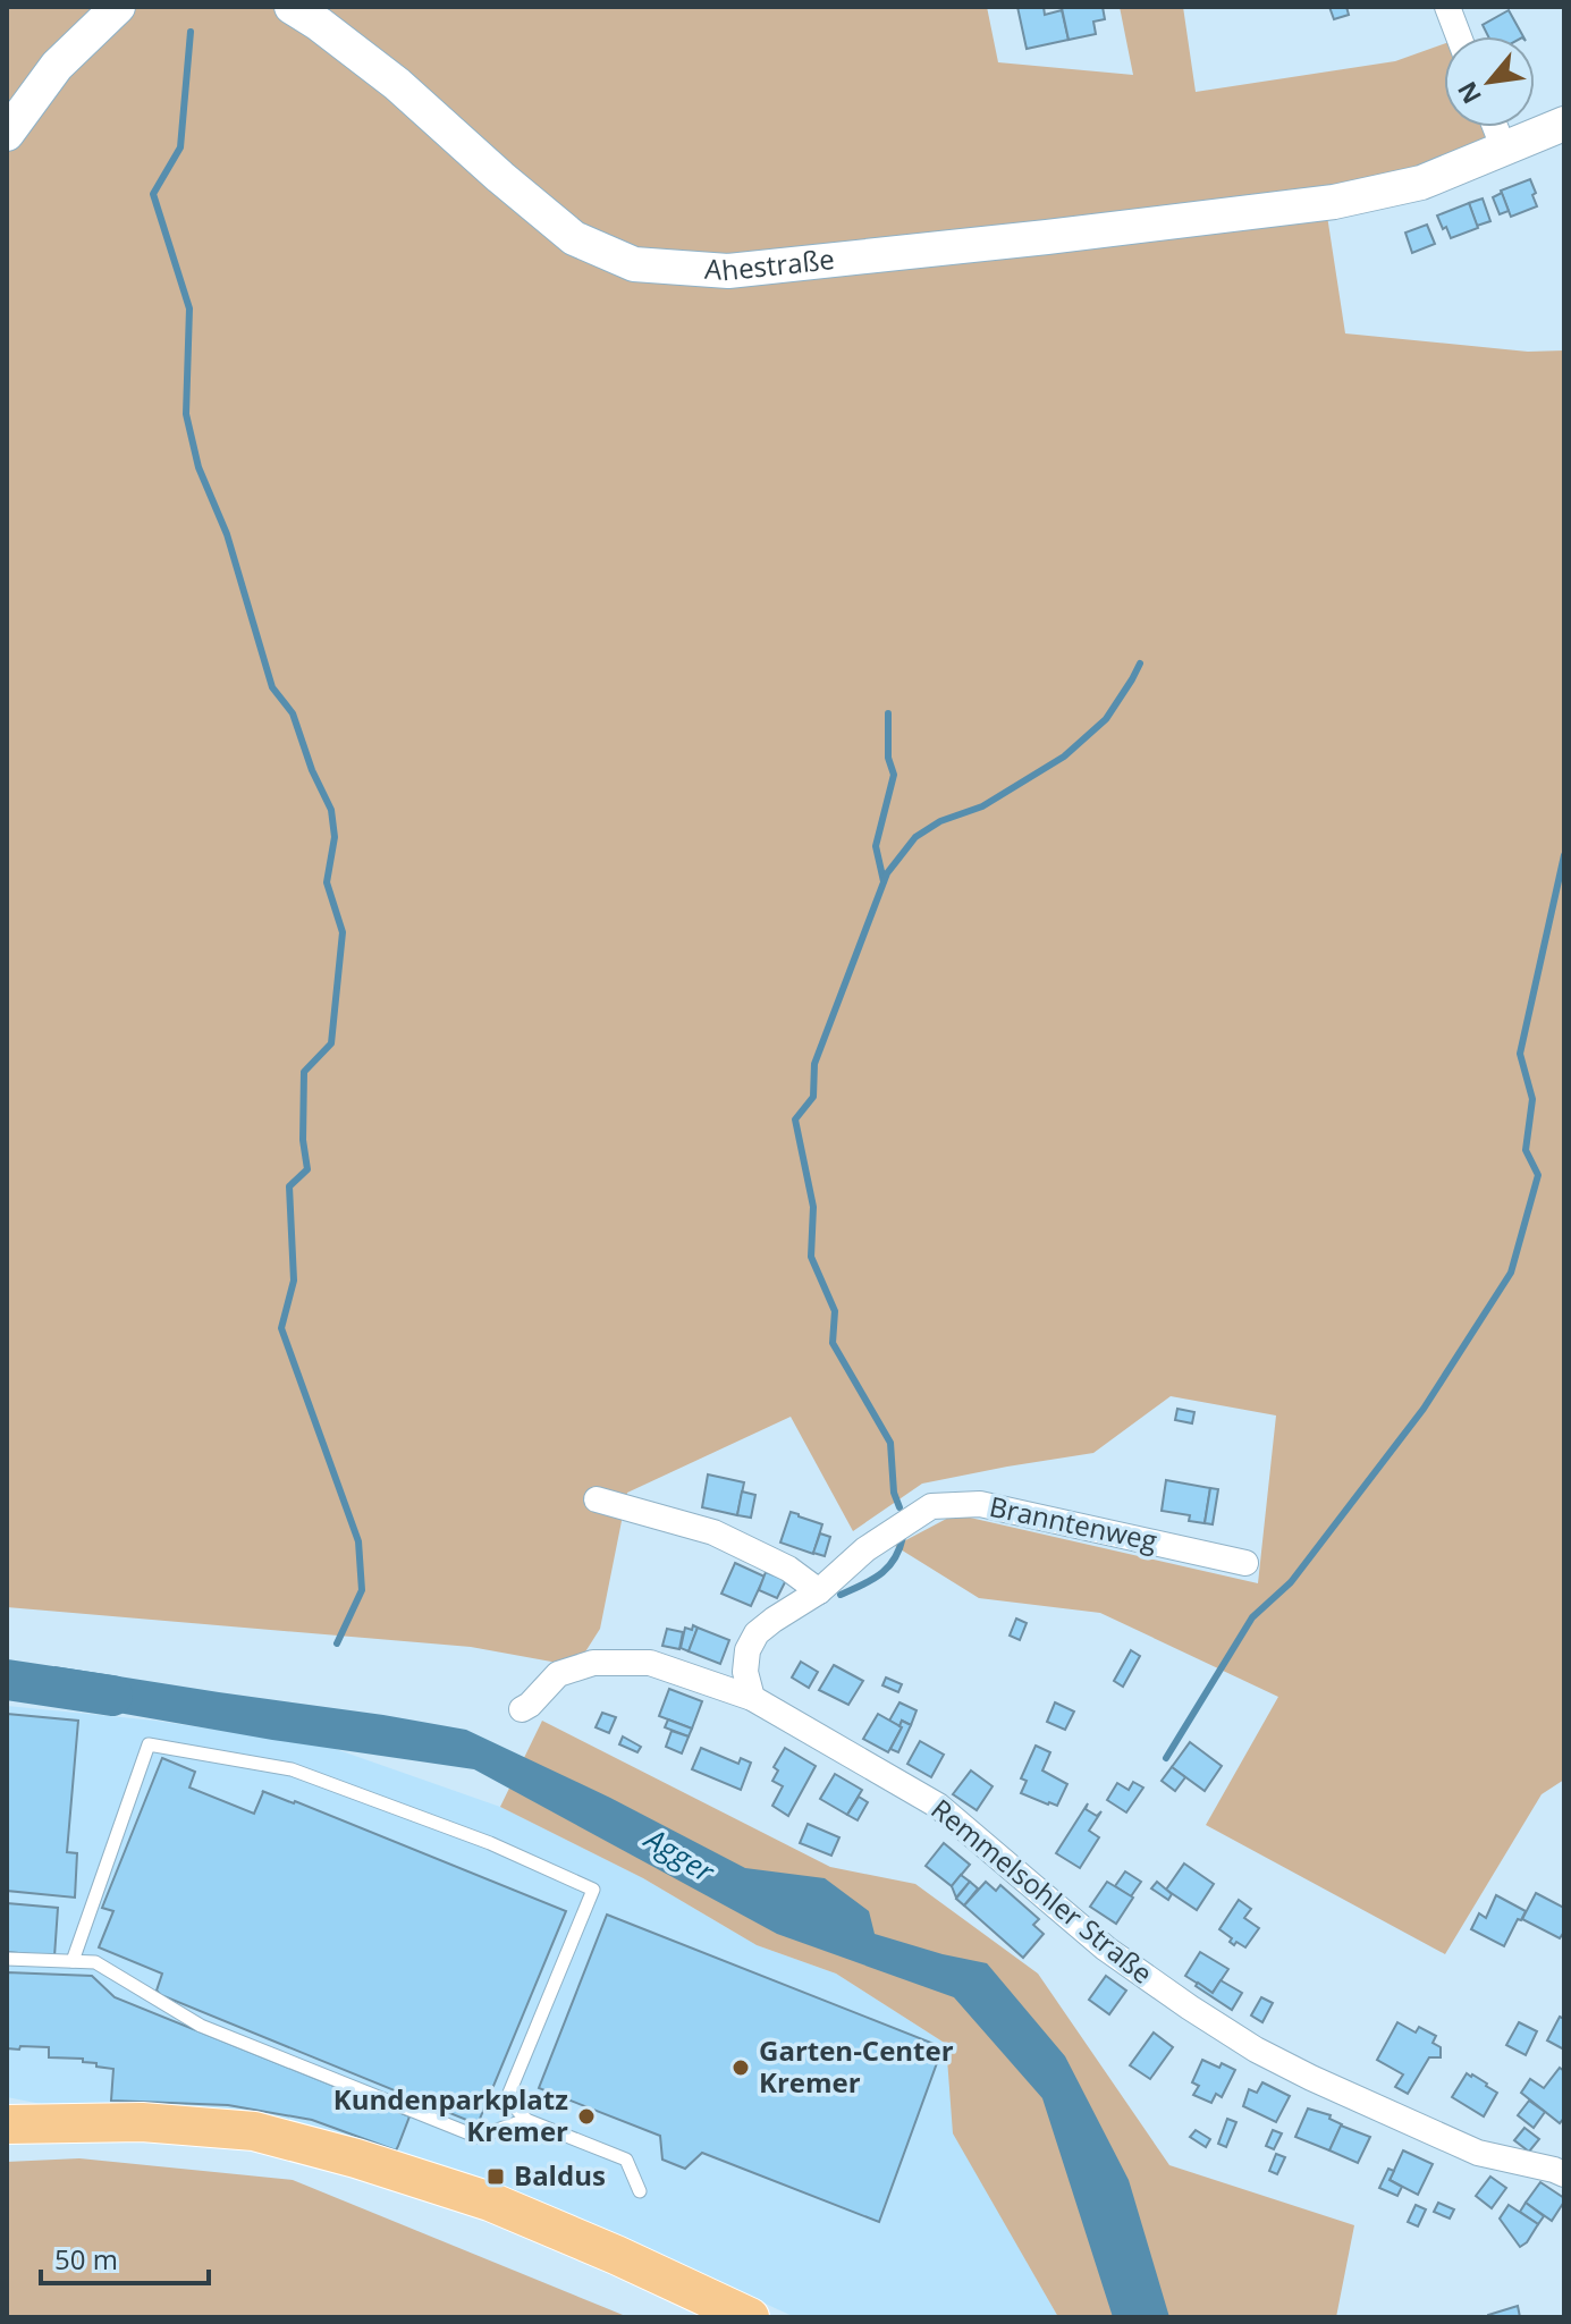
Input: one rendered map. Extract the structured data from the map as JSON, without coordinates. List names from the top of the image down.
{
  "streets": {
    "main road": ["Ahestraße"],
    "street": ["Branntenweg", "Remmelsohler Straße"]
  },
  "crossings": [
    ["Branntenweg", "Remmelsohler Straße"]
  ],
  "water": ["Agger"],
  "places": {
    "other": ["Garten-Center Kremer", "Kundenparkplatz Kremer"],
    "transit": ["Baldus"]
  },
  "scale_bar": "50 m",
  "north": "bottom left"
}
